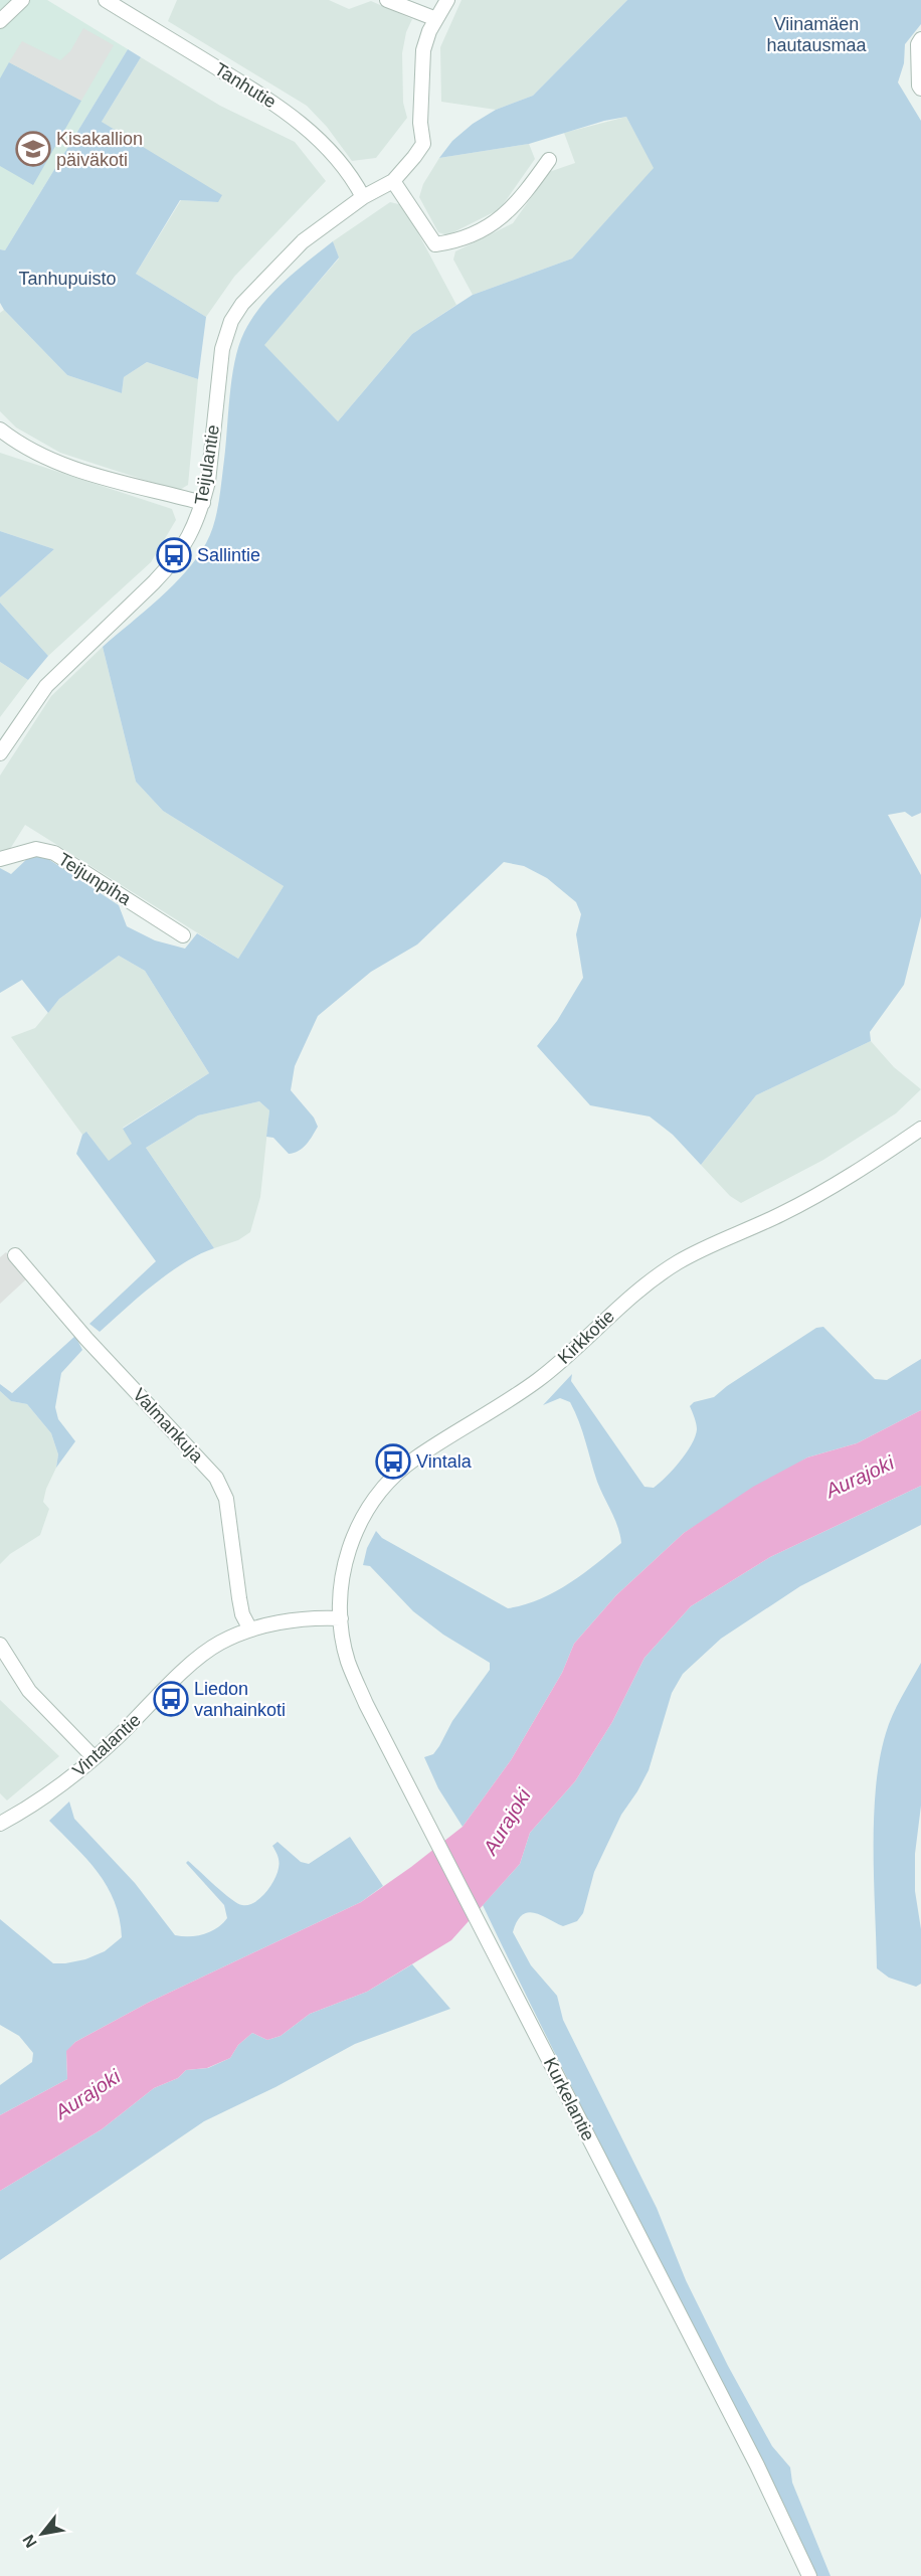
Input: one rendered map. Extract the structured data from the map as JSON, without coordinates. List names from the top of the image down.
{
  "streets": {
    "street": [
      "Tanhutie",
      "Teijulantie",
      "Teijunpiha",
      "Kirkkotie",
      "Valmankuja",
      "Vintalantie",
      "Kurkelantie"
    ]
  },
  "crossings": [
    ["Tanhutie", "Teijulantie"],
    ["Kirkkotie", "Vintalantie"],
    ["Kirkkotie", "Kurkelantie"],
    ["Valmankuja", "Vintalantie"],
    ["Vintalantie", "Kurkelantie"]
  ],
  "water": ["Aurajoki"],
  "parks": ["Viinamäen hautausmaa", "Tanhupuisto"],
  "places": {
    "school or university": ["Kisakallion päiväkoti"],
    "bus stop": ["Sallintie", "Vintala", "Liedon vanhainkoti"]
  },
  "north": "bottom left"
}
